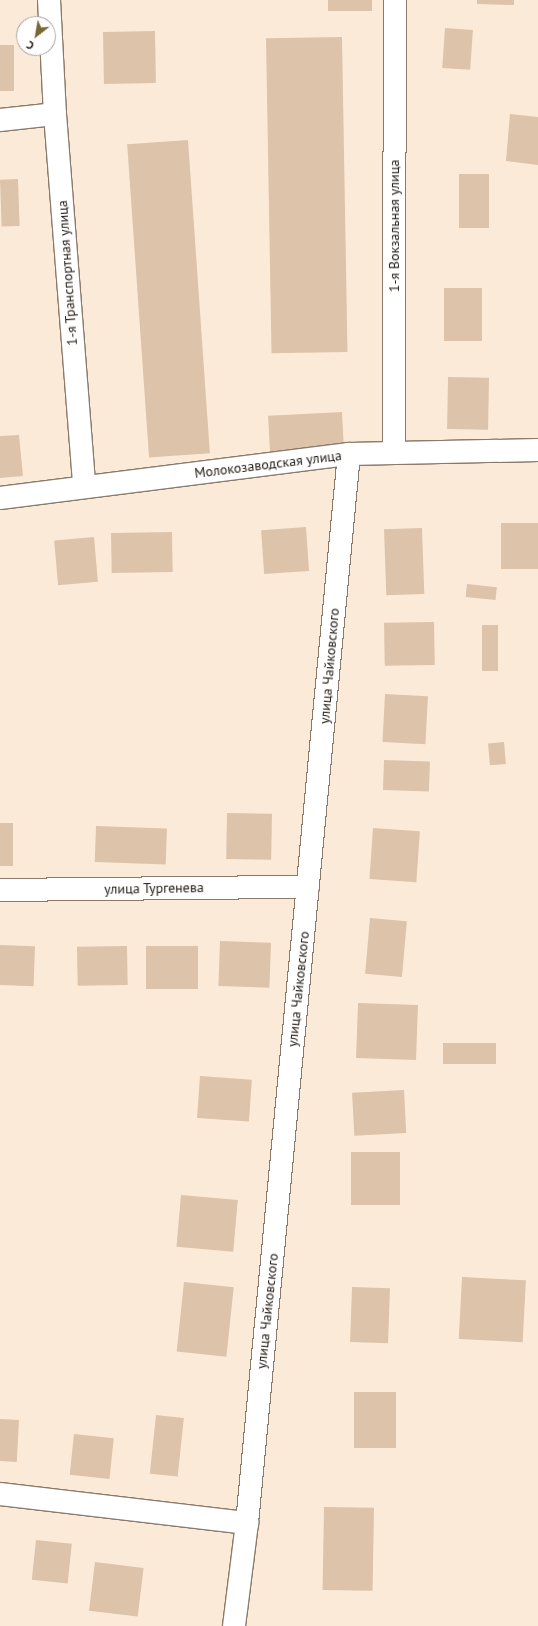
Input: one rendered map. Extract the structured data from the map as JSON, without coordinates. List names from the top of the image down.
{
  "streets": {
    "street": [
      "1-я Вокзальная улица",
      "1-я Транспортная улица",
      "Молокозаводская улица",
      "улица Чайковского",
      "улица Тургенева"
    ]
  },
  "crossings": [
    ["1-я Вокзальная улица", "Молокозаводская улица"],
    ["1-я Транспортная улица", "Молокозаводская улица"],
    ["Молокозаводская улица", "улица Чайковского"],
    ["улица Чайковского", "улица Тургенева"]
  ],
  "north": "bottom left"
}
